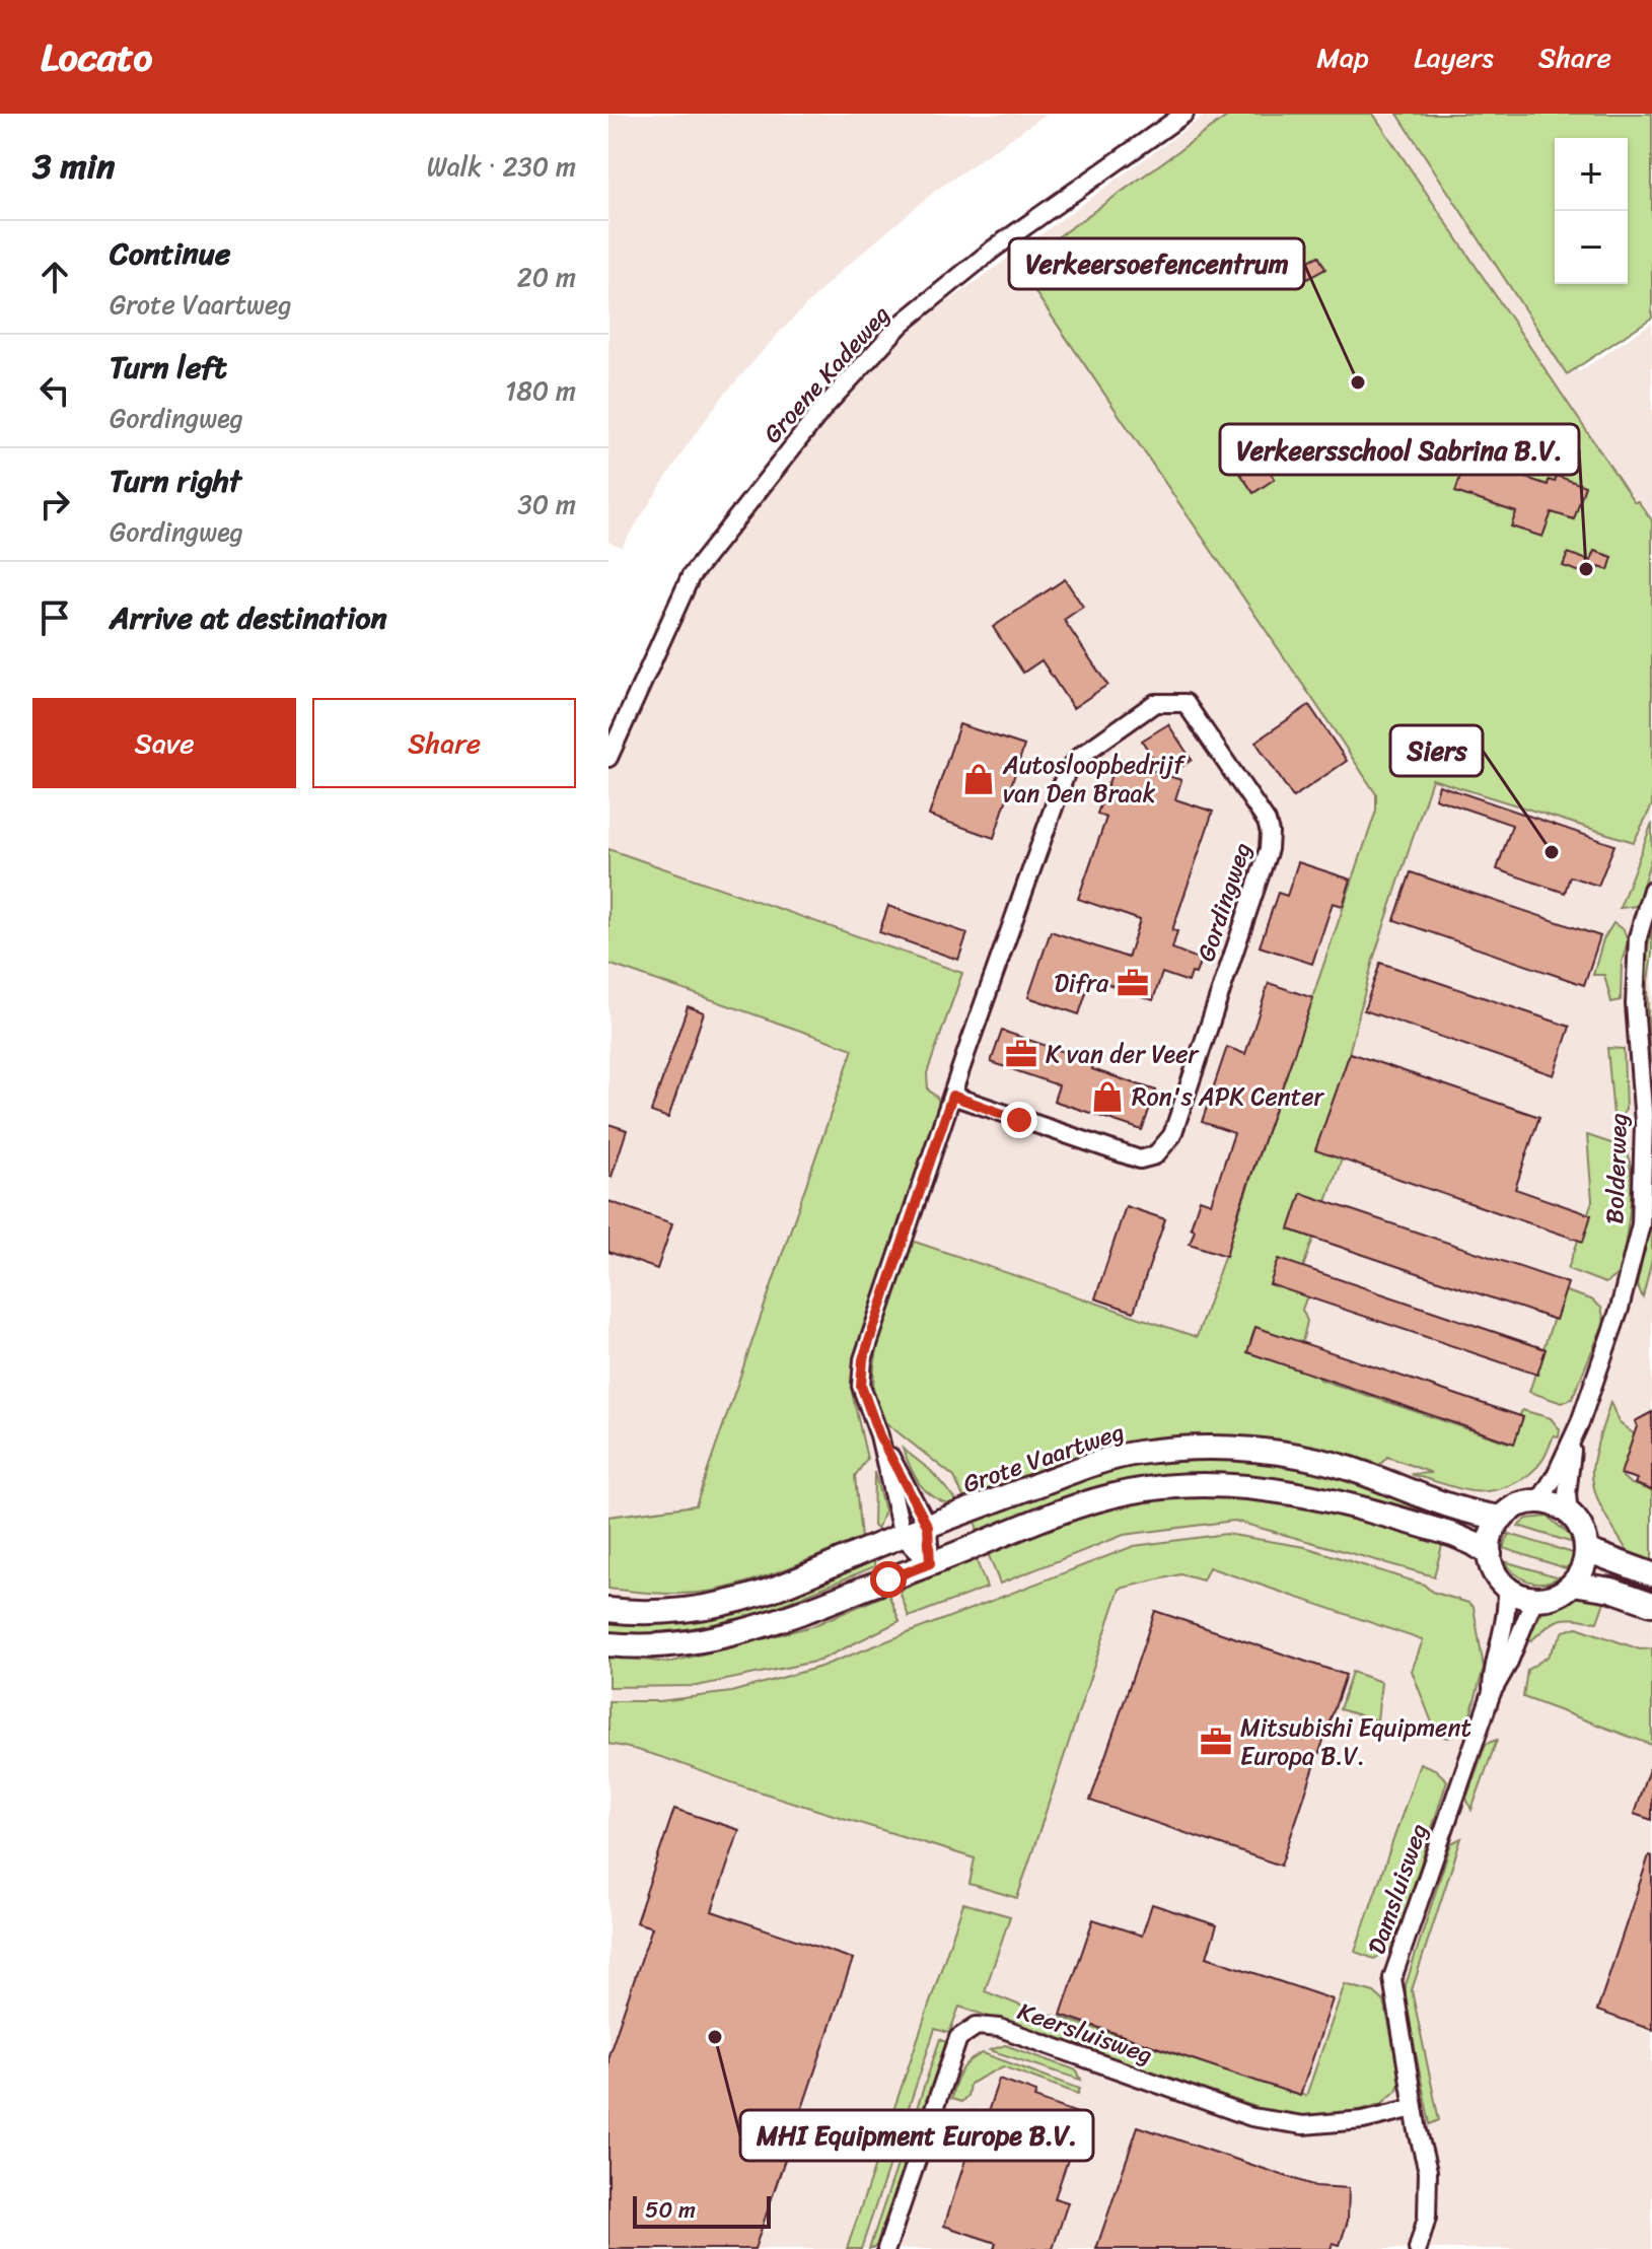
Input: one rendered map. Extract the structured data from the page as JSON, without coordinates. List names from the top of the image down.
{
  "streets": {
    "main road": ["Grote Vaartweg"],
    "street": [
      "Groene Kadeweg",
      "Gordingweg",
      "Bolderweg",
      "Damsluisweg",
      "Keersluisweg"
    ]
  },
  "crossings": [
    ["Gordingweg", "Grote Vaartweg"],
    ["Bolderweg", "Grote Vaartweg"],
    ["Bolderweg", "Damsluisweg"],
    ["Grote Vaartweg", "Damsluisweg"],
    ["Damsluisweg", "Keersluisweg"]
  ],
  "places": {
    "other": [
      "Verkeersoefencentrum",
      "Verkeersschool Sabrina B.V.",
      "Siers",
      "MHI Equipment Europe B.V."
    ],
    "shop": ["Autosloopbedrijf van Den Braak", "Ron's APK Center"],
    "office": ["Difra", "K van der Veer", "Mitsubishi Equipment Europa B.V."]
  },
  "scale_bar": "50 m",
  "page": {
    "header": "Locato",
    "nav": ["Map", "Layers", "Share"],
    "heading": ["3 min", "Walk · 230 m"],
    "map_buttons": ["+", "−"],
    "list": [
      ["Continue", "Grote Vaartweg", "20 m"],
      ["Turn left", "Gordingweg", "180 m"],
      ["Turn right", "Gordingweg", "30 m"],
      "Arrive at destination"
    ],
    "buttons": ["Save", "Share"],
    "scale": "50 m"
  }
}
